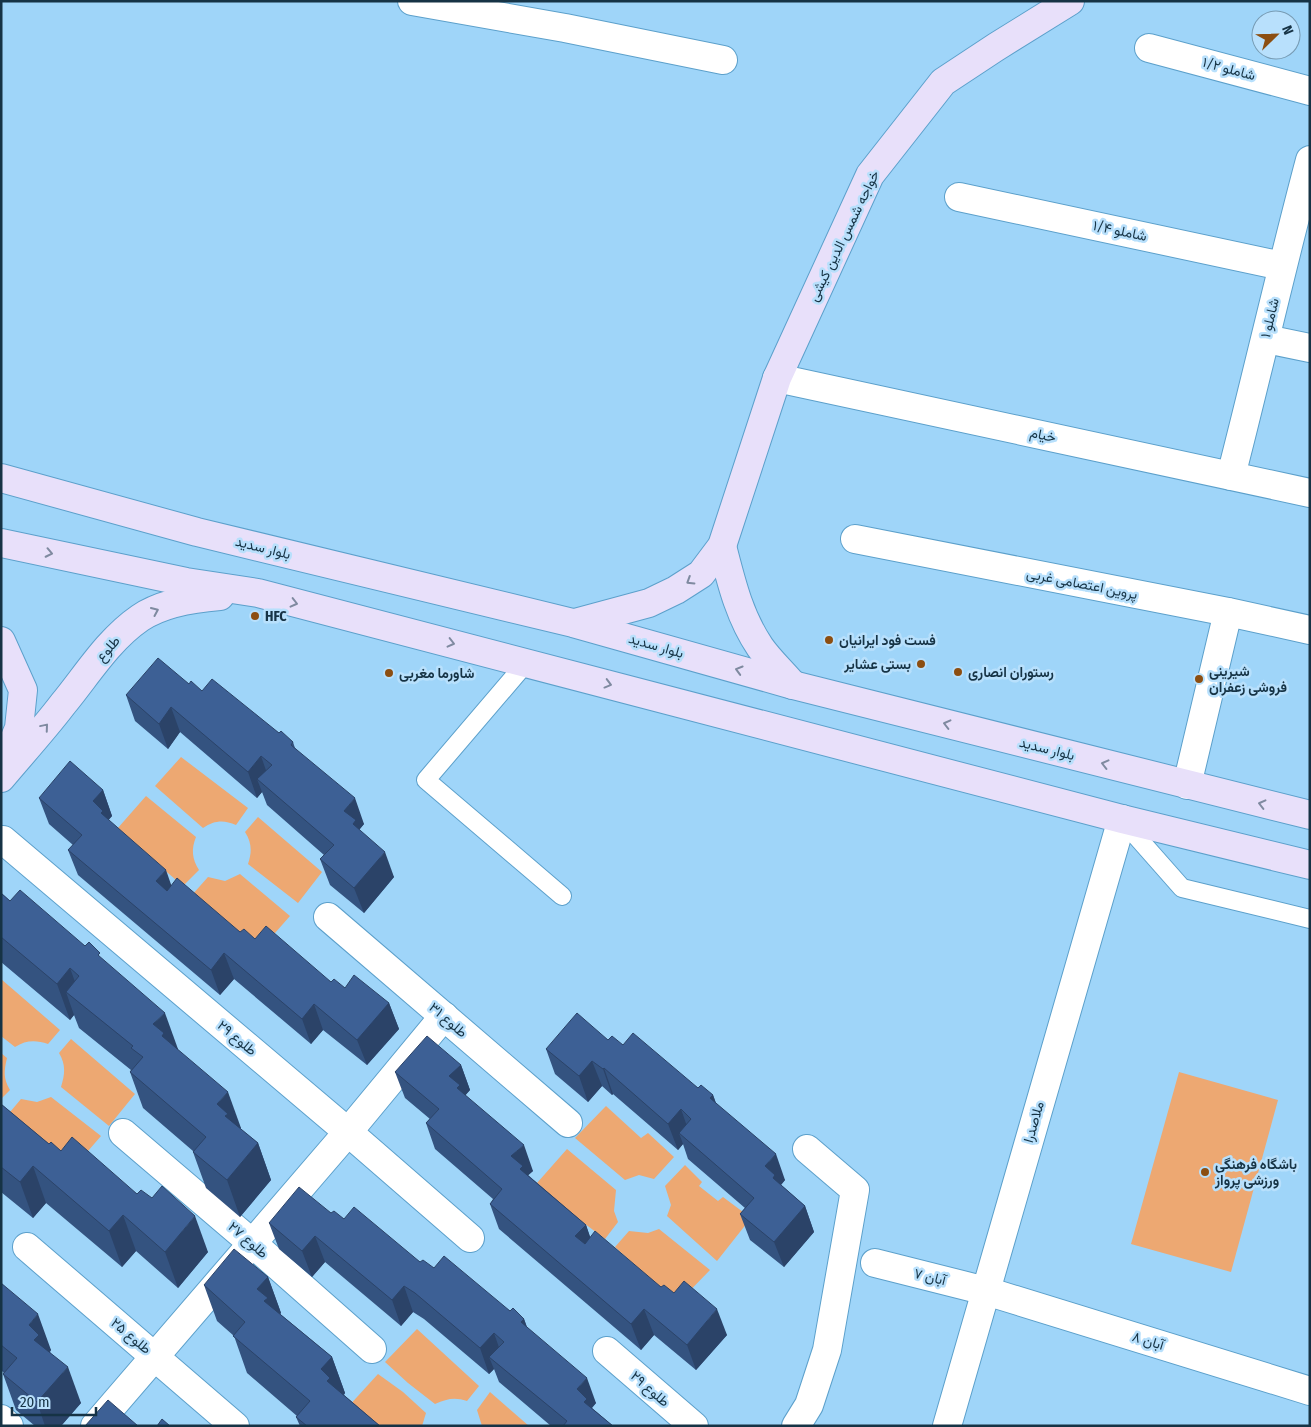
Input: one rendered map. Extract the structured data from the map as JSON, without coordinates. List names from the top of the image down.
{
  "streets": {
    "main road": ["خواجه شمس الدين كيشی", "بلوار سدید", "طلوع"],
    "street": [
      "شاملو ۱/۲",
      "شاملو ۱/۴",
      "شاملو ۱",
      "خیام",
      "پروین اعتصامی غربی",
      "طلوع ۳۱",
      "طلوع ۲۹",
      "ملاصدرا",
      "طلوع ۲۷",
      "آبان ۷",
      "طلوع ۲۵",
      "آبان ۸"
    ]
  },
  "crossings": [
    ["شاملو ۱/۴", "شاملو ۱"],
    ["خواجه شمس الدين كيشی", "خیام"],
    ["خواجه شمس الدين كيشی", "بلوار سدید"],
    ["شاملو ۱", "خیام"],
    ["ملاصدرا", "آبان ۷"],
    ["ملاصدرا", "آبان ۸"],
    ["آبان ۷", "آبان ۸"]
  ],
  "one_way": ["طلوع"],
  "places": [
    "HFC",
    "فست فود ایرانیان",
    "بستی عشایر",
    "رستوران انصاری",
    "شاورما مغربی",
    "شیرینی فروشی زعفران",
    "باشگاه فرهنگی ورزشی پرواز"
  ],
  "scale_bar": "20 m",
  "north": "top right"
}
